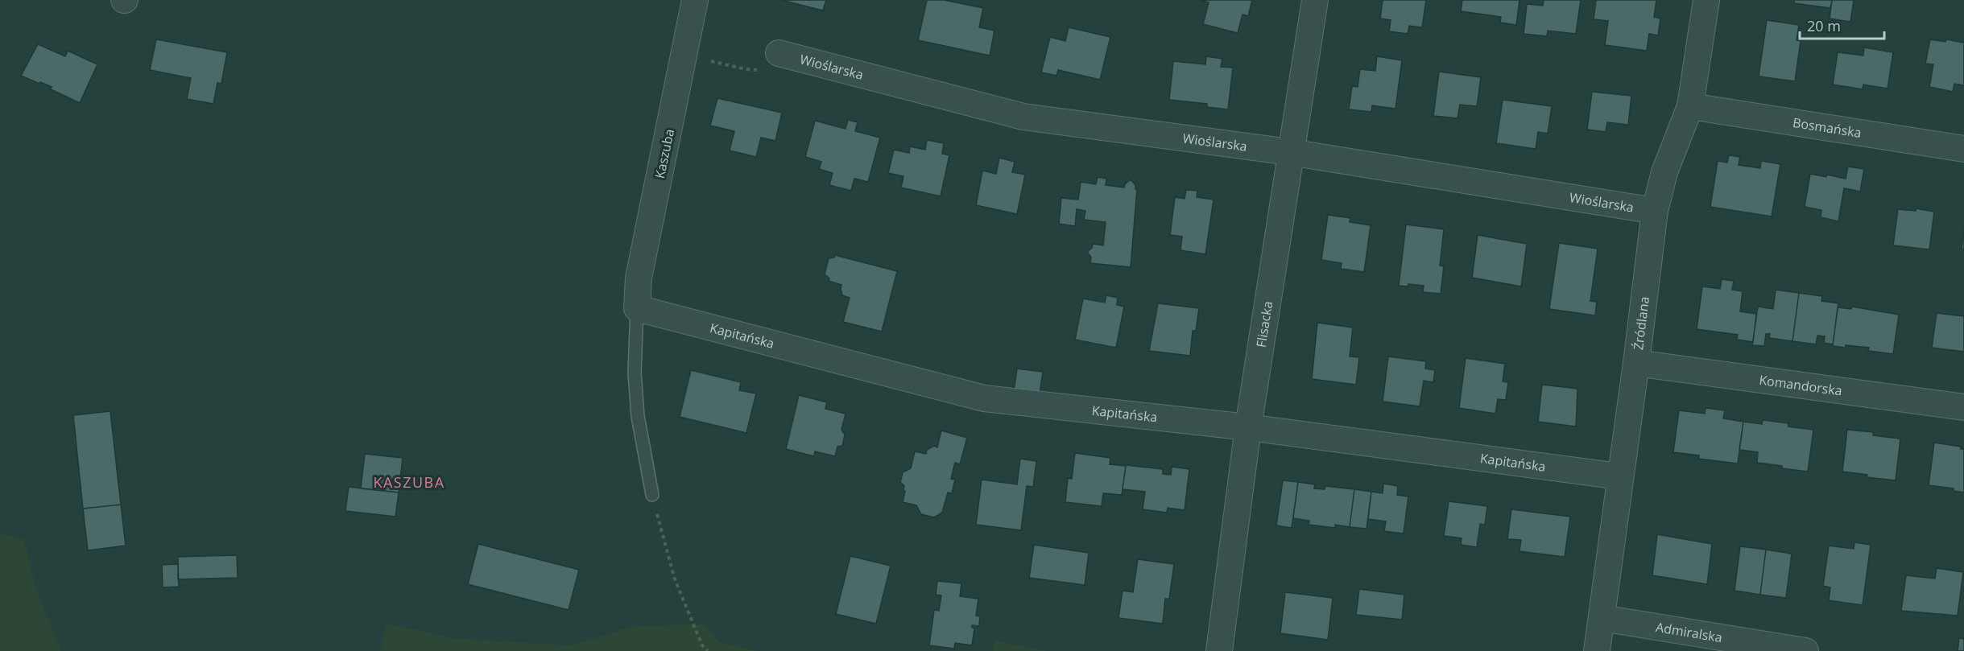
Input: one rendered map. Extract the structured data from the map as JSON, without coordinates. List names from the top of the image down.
{
  "streets": {
    "street": [
      "Wioślarska",
      "Bosmańska",
      "Kaszuba",
      "Źródlana",
      "Flisacka",
      "Kapitańska",
      "Komandorska",
      "Admiralska"
    ]
  },
  "crossings": [
    ["Wioślarska", "Źródlana"],
    ["Wioślarska", "Flisacka"],
    ["Bosmańska", "Źródlana"],
    ["Kaszuba", "Kapitańska"],
    ["Źródlana", "Kapitańska"],
    ["Źródlana", "Komandorska"],
    ["Źródlana", "Admiralska"],
    ["Flisacka", "Kapitańska"]
  ],
  "districts": ["KASZUBA"],
  "scale_bar": "20 m"
}
